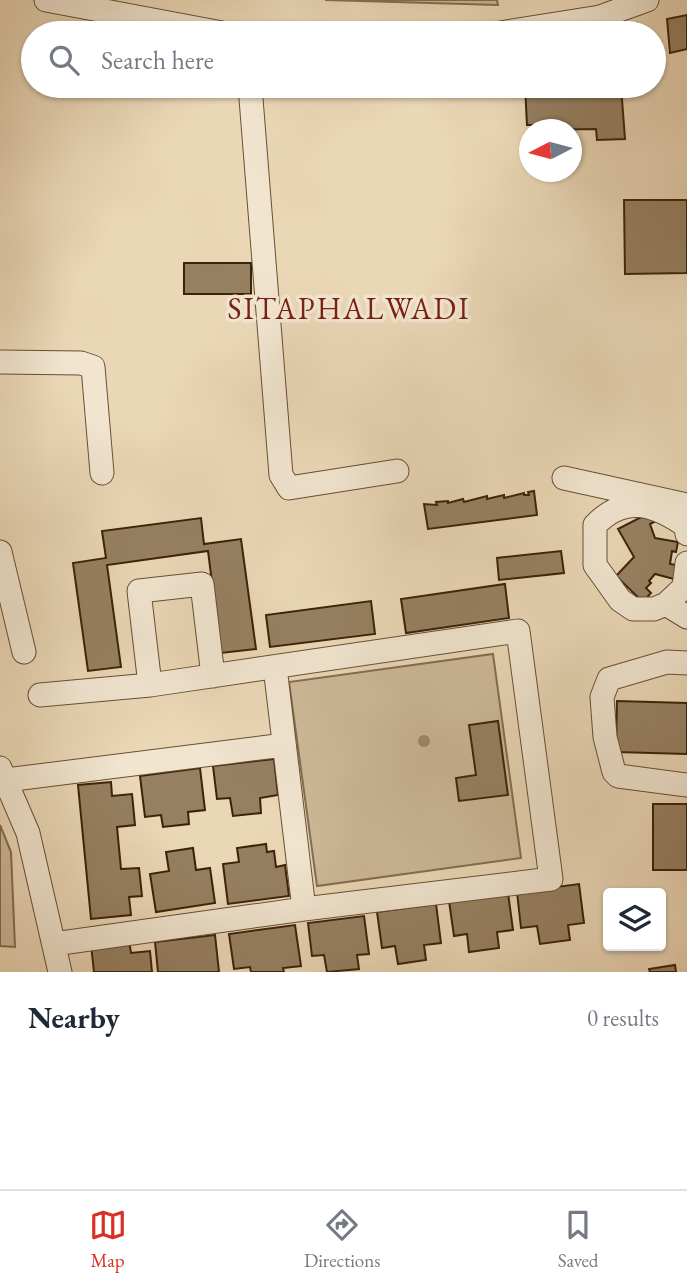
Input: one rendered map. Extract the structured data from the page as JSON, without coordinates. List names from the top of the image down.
{
  "districts": ["SITAPHALWADI"],
  "north": "left",
  "page": {
    "search": "Search here",
    "heading": ["Nearby", "0 results"],
    "nav": ["Map", "Directions", "Saved"]
  }
}
